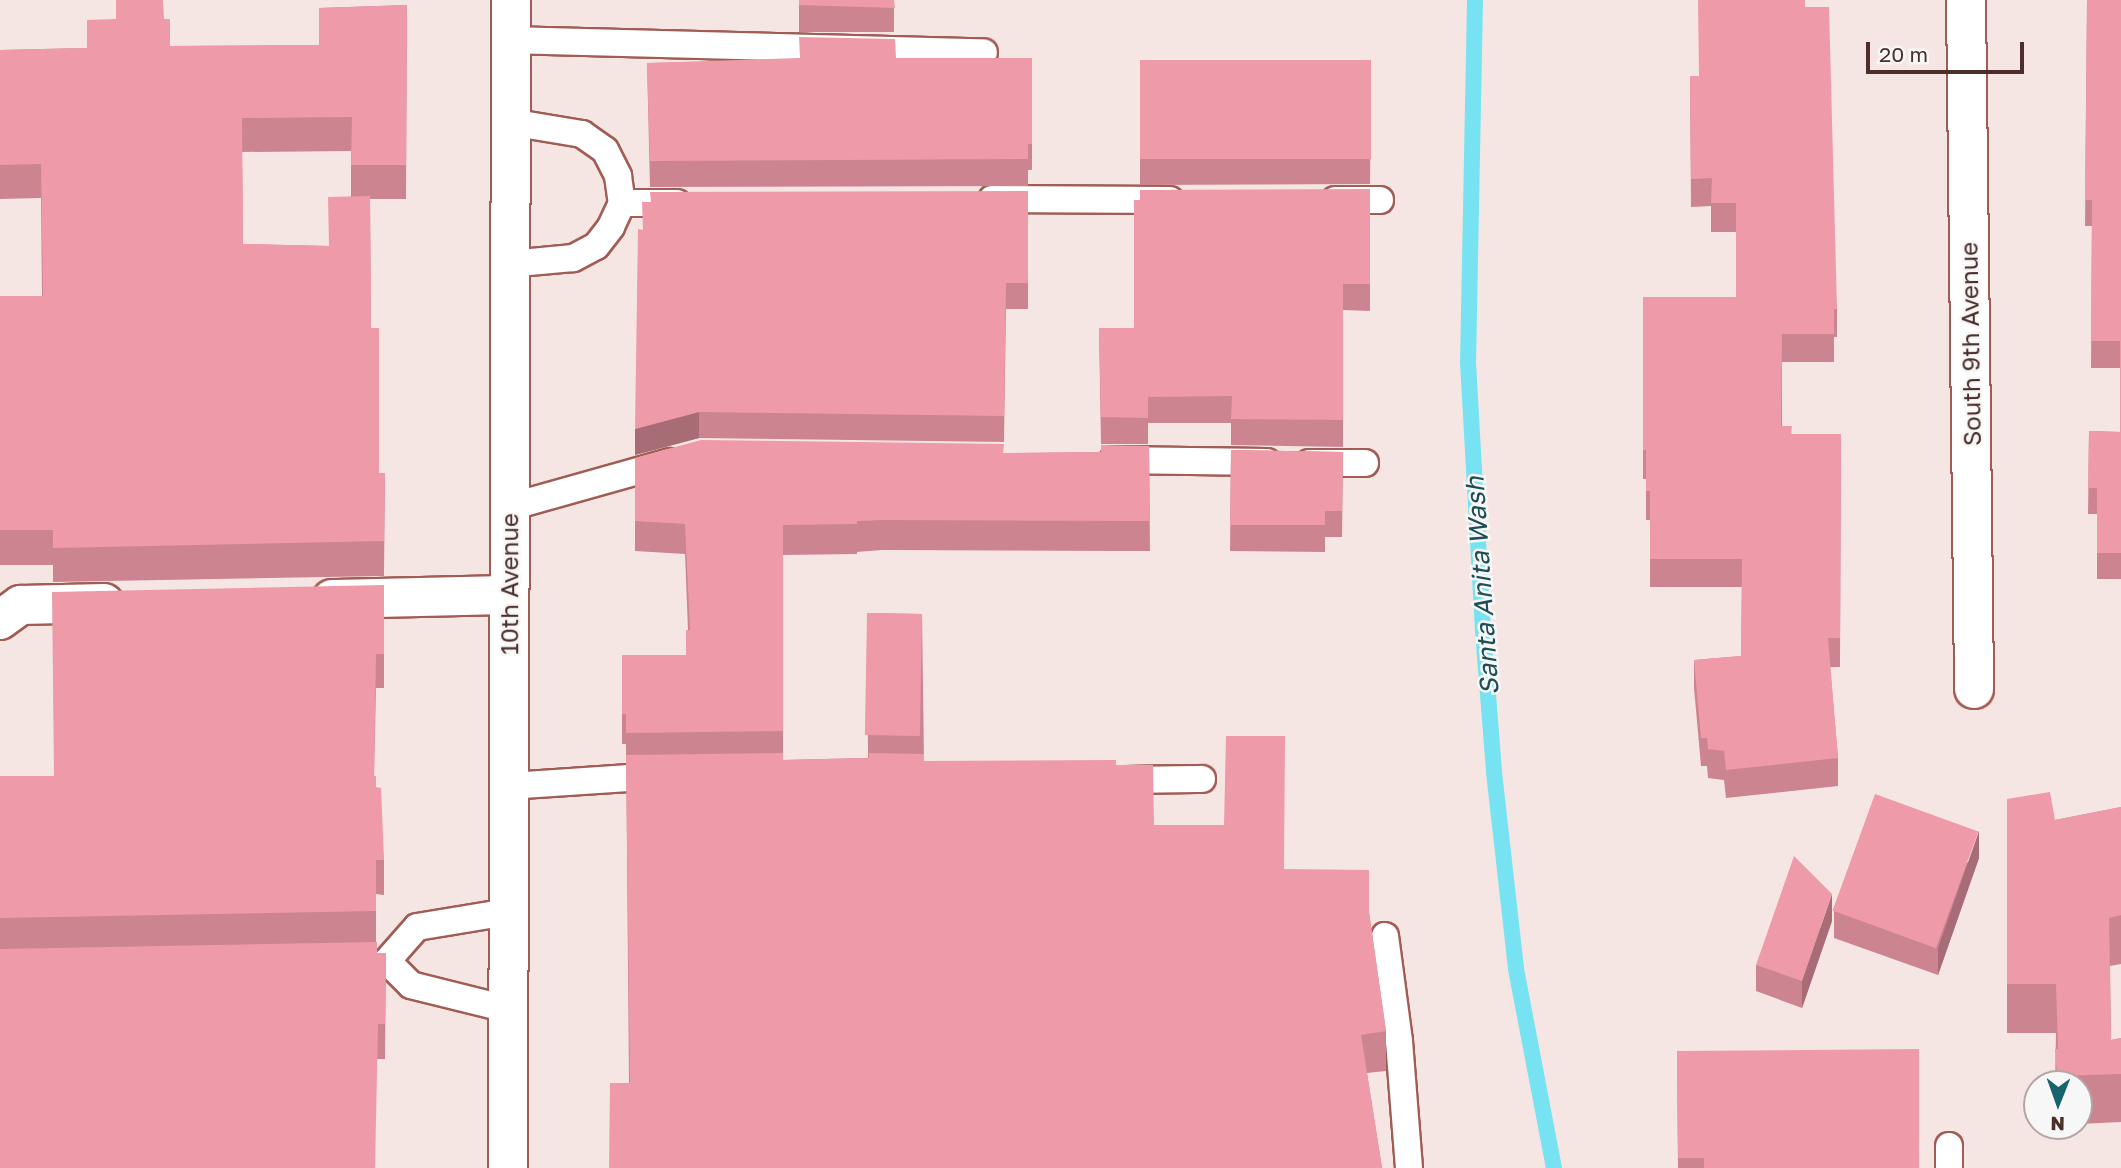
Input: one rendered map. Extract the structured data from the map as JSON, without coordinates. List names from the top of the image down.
{
  "streets": {
    "street": ["South 9th Avenue", "10th Avenue"]
  },
  "water": ["Santa Anita Wash"],
  "scale_bar": "20 m",
  "north": "bottom"
}
